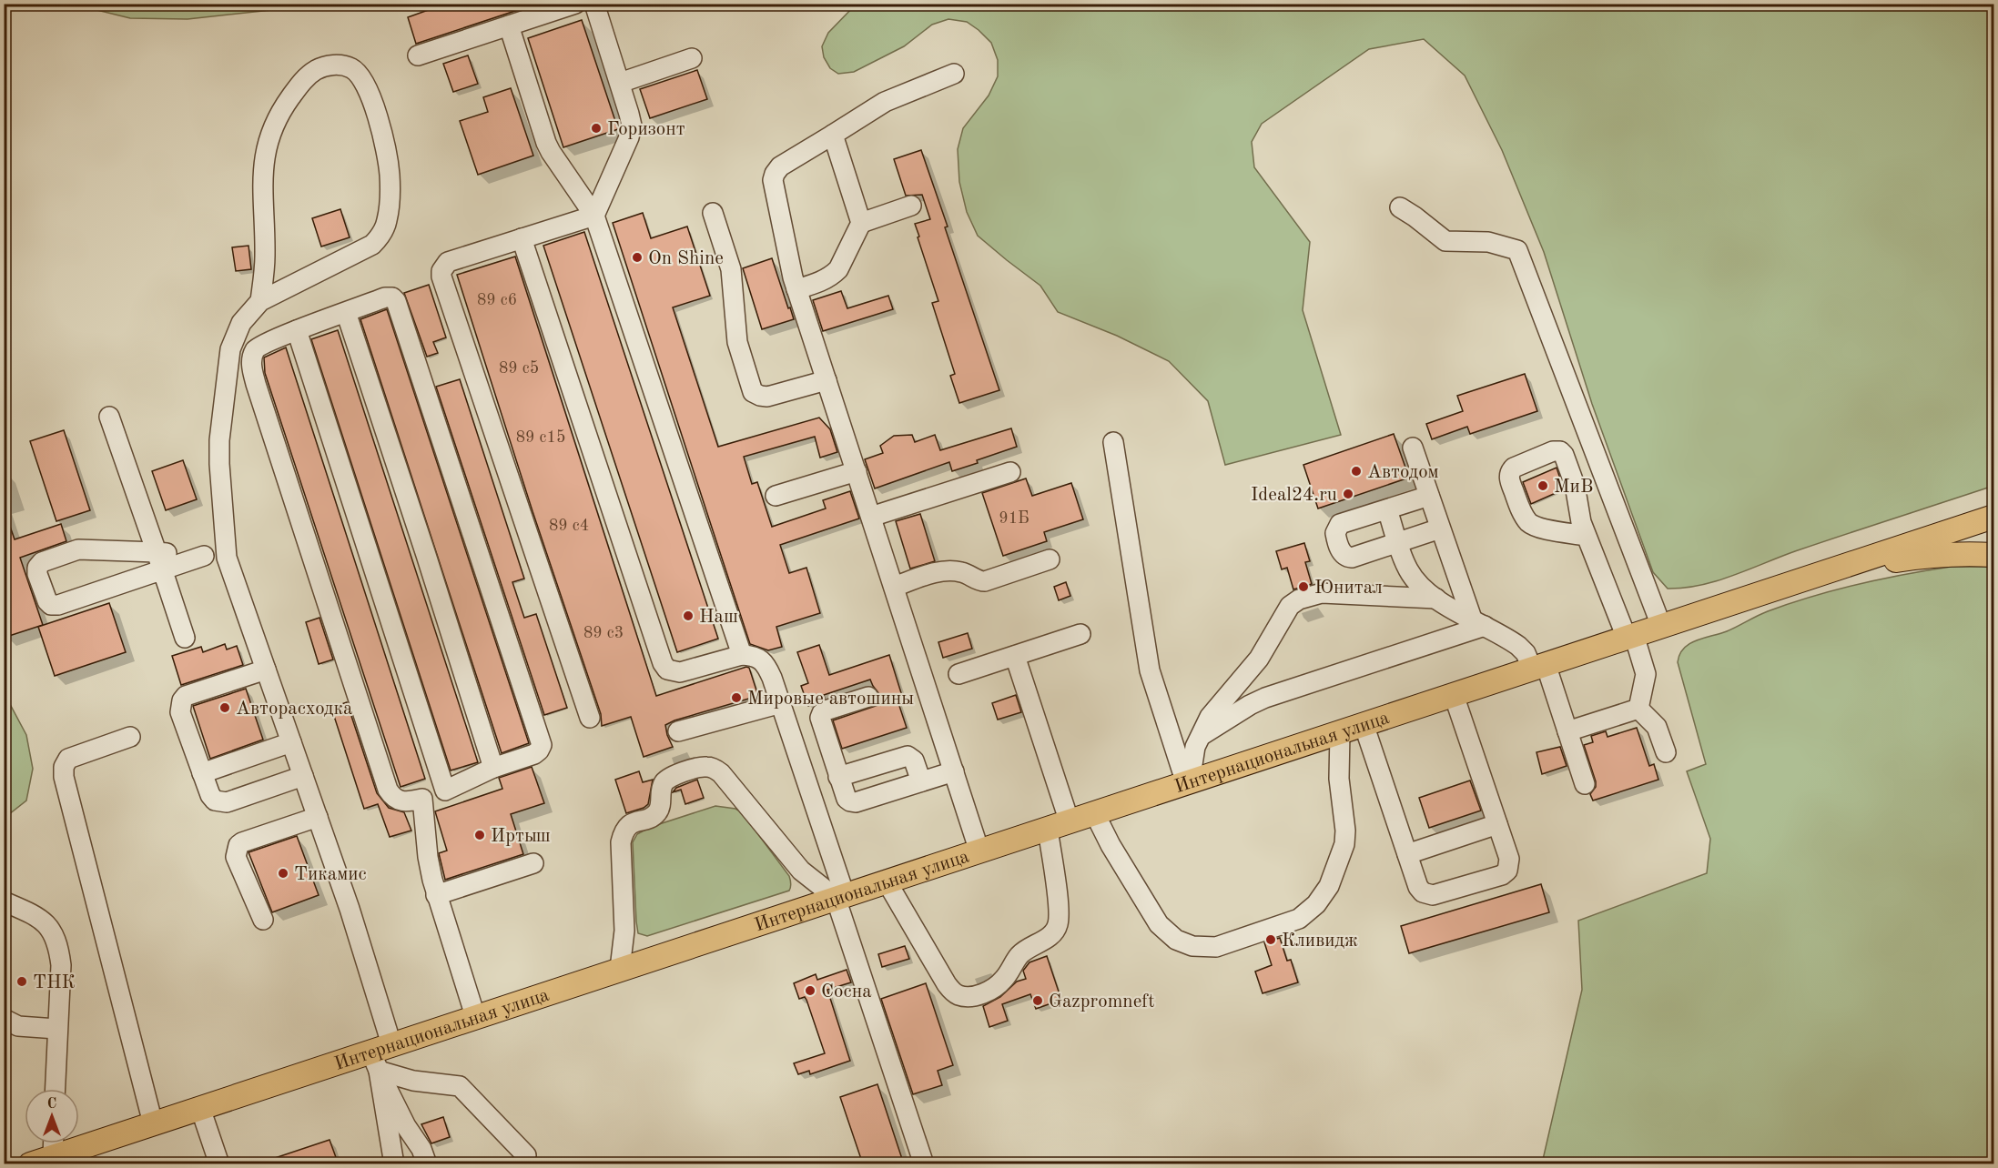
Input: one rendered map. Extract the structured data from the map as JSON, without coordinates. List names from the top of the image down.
{
  "streets": {
    "main road": ["Интернациональная улица"]
  },
  "places": [
    "Горизонт",
    "On Shine",
    "Автодом",
    "МиВ",
    "Ideal24.ru",
    "Юнитал",
    "Наш",
    "Мировые автошины",
    "Авторасходка",
    "Иртыш",
    "Тикамис",
    "Кливидж",
    "ТНК",
    "Сосна",
    "Gazpromneft"
  ],
  "house_numbers": [
    "89 с6",
    "89 с5",
    "89 с15",
    "91Б",
    "89 с4",
    "89 с3"
  ],
  "north": "top"
}
